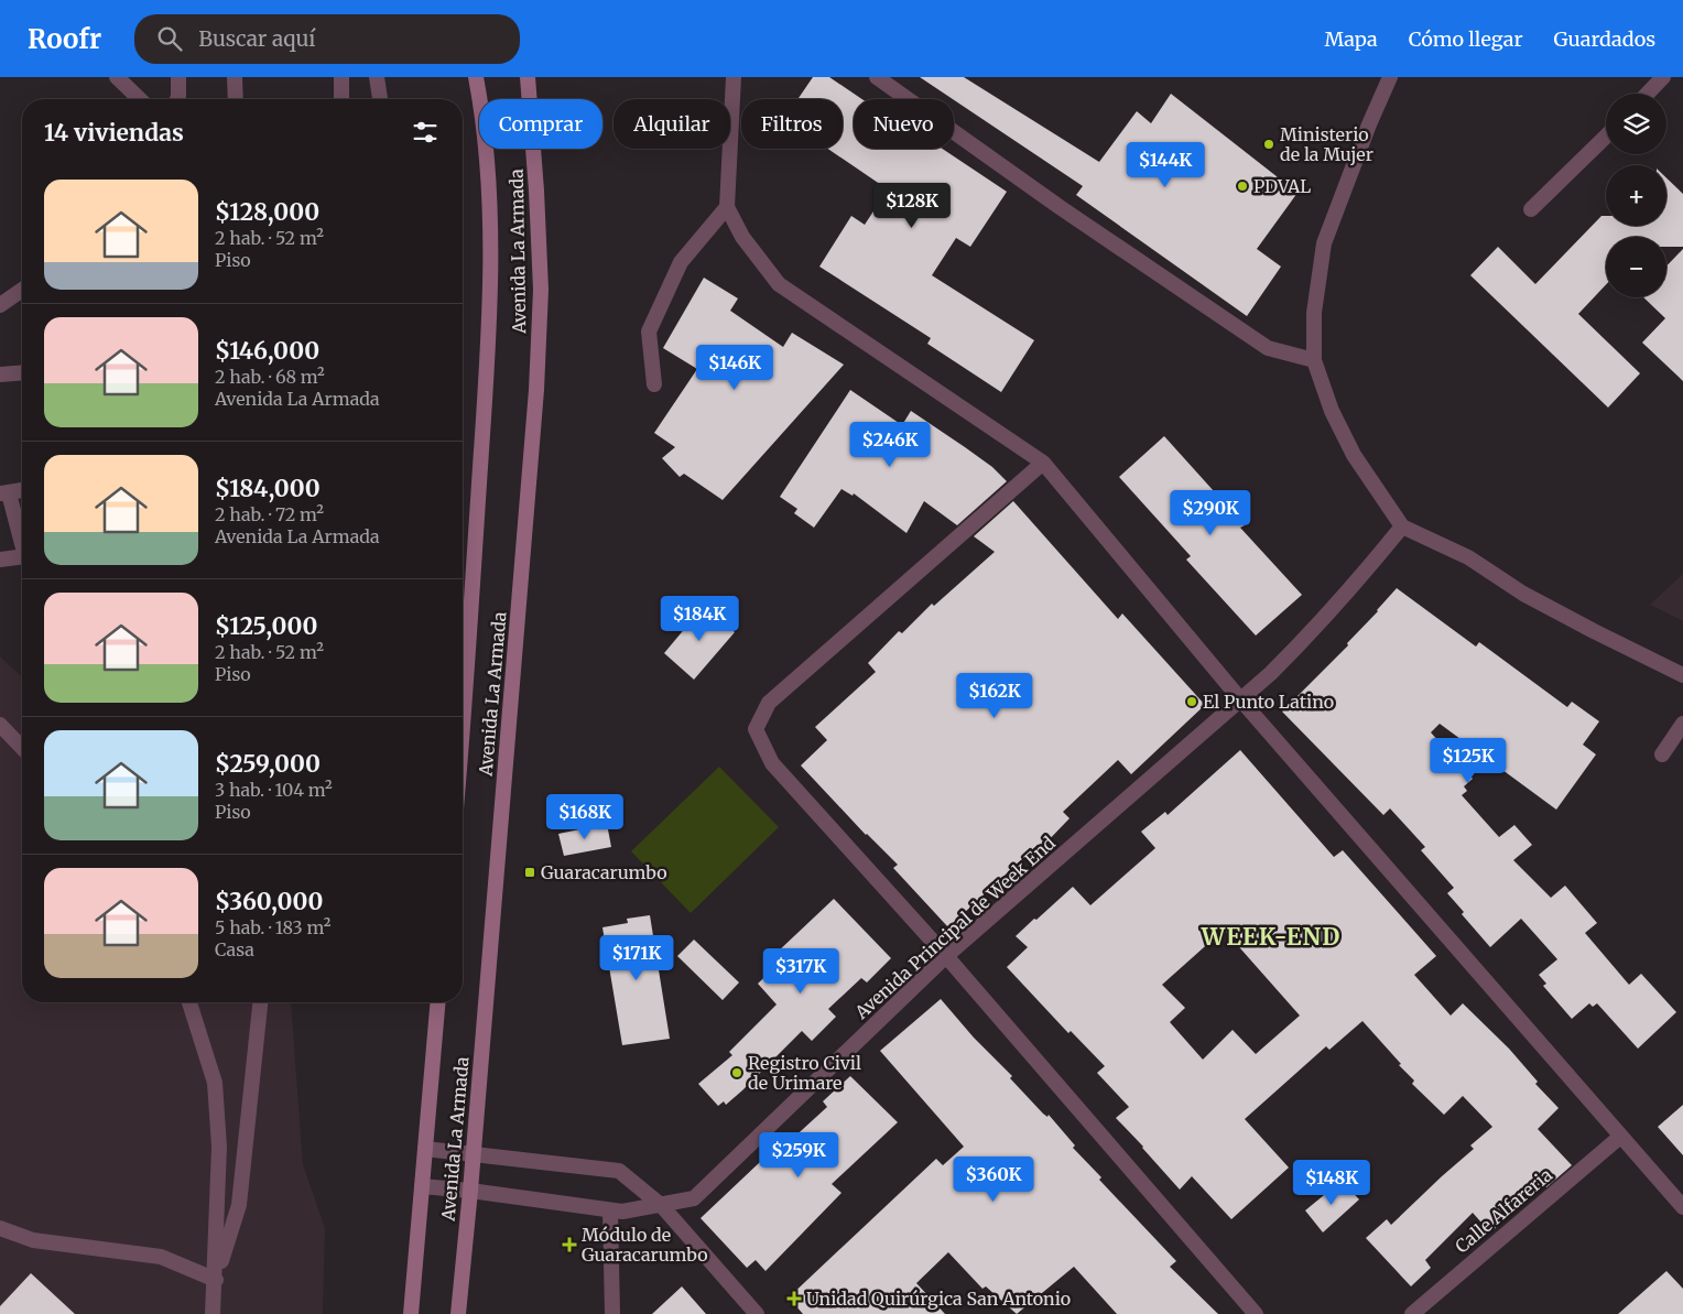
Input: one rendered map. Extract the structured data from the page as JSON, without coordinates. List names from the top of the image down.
{
  "streets": {
    "main road": ["Avenida La Armada"],
    "street": ["Avenida Principal de Week End", "Calle Alfareria"]
  },
  "crossings": [
    ["Avenida La Armada", "Avenida Principal de Week End"]
  ],
  "districts": ["WEEK-END"],
  "places": {
    "other": [
      "Ministerio de la Mujer",
      "PDVAL",
      "El Punto Latino",
      "Registro Civil de Urimare"
    ],
    "transit": ["Guaracarumbo"],
    "health": ["Módulo de Guaracarumbo", "Unidad Quirúrgica San Antonio"]
  },
  "page": {
    "header": "Roofr",
    "search": "Buscar aquí",
    "nav": ["Mapa", "Cómo llegar", "Guardados"],
    "map_buttons": ["+", "−"],
    "chip": [
      "Comprar",
      "Alquilar",
      "Filtros",
      "Nuevo"
    ],
    "heading": "14 viviendas",
    "price": [
      "$144K",
      "$128K",
      "$146K",
      "$246K",
      "$290K",
      "$184K",
      "$162K",
      "$125K",
      "$168K",
      "$171K",
      "$317K",
      "$259K",
      "$360K",
      "$148K"
    ],
    "list": [
      {
        "name": "$128,000",
        "note": "2 hab. · 52 m² · Piso"
      },
      {
        "name": "$146,000",
        "note": "2 hab. · 68 m² · Avenida La Armada"
      },
      {
        "name": "$184,000",
        "note": "2 hab. · 72 m² · Avenida La Armada"
      },
      {
        "name": "$125,000",
        "note": "2 hab. · 52 m² · Piso"
      },
      {
        "name": "$259,000",
        "note": "3 hab. · 104 m² · Piso"
      },
      {
        "name": "$360,000",
        "note": "5 hab. · 183 m² · Casa"
      }
    ]
  }
}
